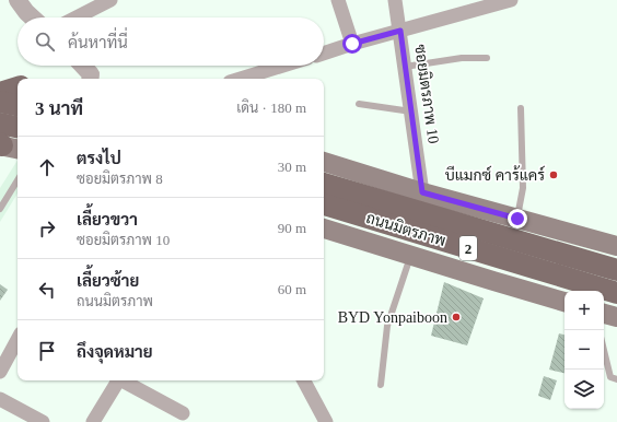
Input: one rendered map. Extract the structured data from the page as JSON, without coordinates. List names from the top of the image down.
{
  "streets": {
    "main road": ["ถนนมิตรภาพ", "2"],
    "street": ["ซอยมิตรภาพ 10"]
  },
  "places": ["บีแมกซ์ คาร้แคร์", "BYD Yonpaiboon"],
  "page": {
    "search": "ค้นหาที่นี่",
    "heading": ["3 นาที", "เดิน · 180 m"],
    "list": [
      ["ตรงไป", "ซอยมิตรภาพ 8", "30 m"],
      ["เลี้ยวขวา", "ซอยมิตรภาพ 10", "90 m"],
      ["เลี้ยวซ้าย", "ถนนมิตรภาพ", "60 m"],
      "ถึงจุดหมาย"
    ],
    "map_buttons": ["+", "−"]
  }
}
